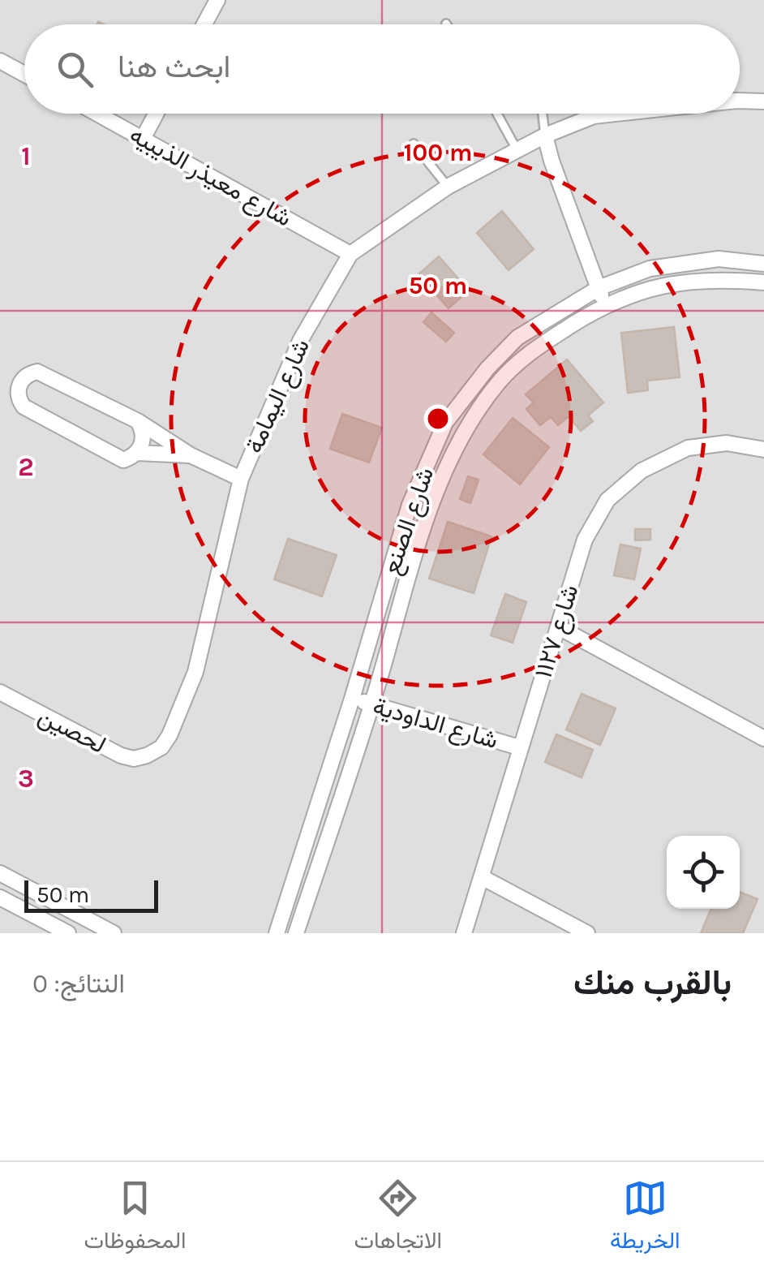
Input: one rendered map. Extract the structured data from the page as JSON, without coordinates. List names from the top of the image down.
{
  "streets": {
    "street": [
      "شارع معيذر الذيبيه",
      "شارع اليمامة",
      "شارع الصنع",
      "شارع ١١٢٧",
      "شارع الداودية",
      "لحصين"
    ]
  },
  "crossings": [
    ["شارع معيذر الذيبيه", "شارع اليمامة"],
    ["شارع اليمامة", "لحصين"],
    ["شارع الصنع", "شارع الداودية"],
    ["شارع ١١٢٧", "شارع الداودية"]
  ],
  "scale_bar": "50 m",
  "page": {
    "search": "ابحث هنا",
    "scale": "50 m",
    "heading": ["بالقرب منك", "النتائج: 0"],
    "nav": ["الخريطة", "الاتجاهات", "المحفوظات"]
  },
  "grid": {
    "rows": ["1", "2", "3"]
  },
  "rings": ["100 m", "50 m"]
}
